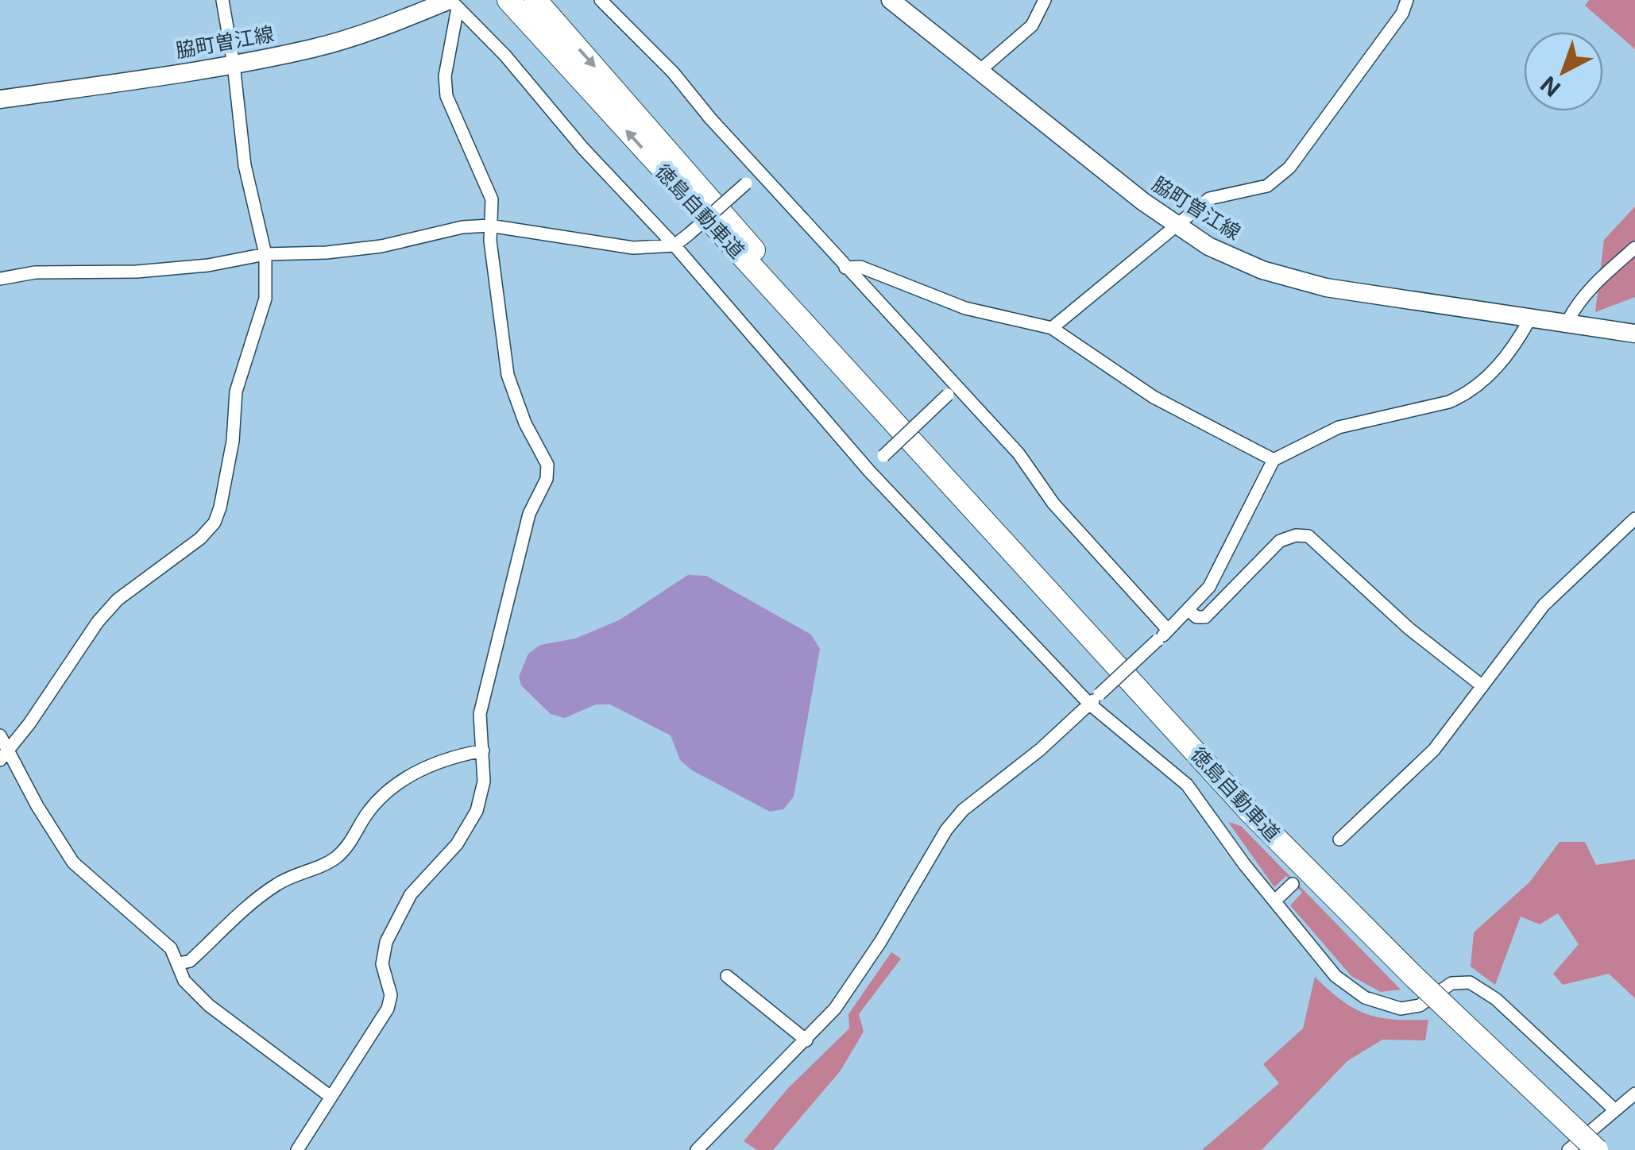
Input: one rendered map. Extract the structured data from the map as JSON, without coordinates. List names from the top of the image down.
{
  "streets": {
    "highway": ["徳島自動車道"],
    "main road": ["脇町曽江線"]
  },
  "north": "bottom left"
}
